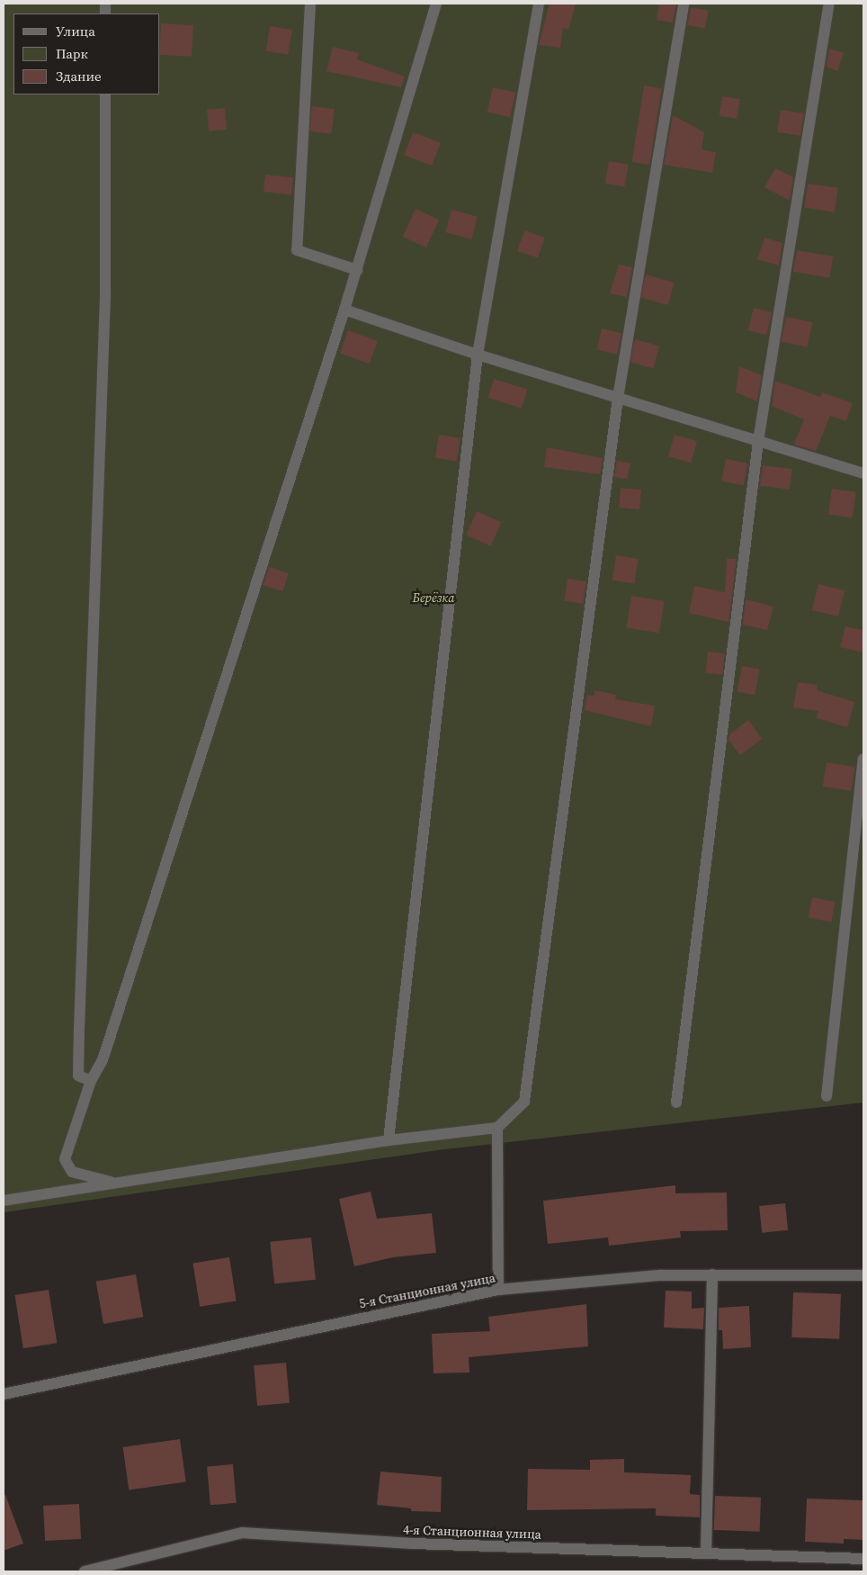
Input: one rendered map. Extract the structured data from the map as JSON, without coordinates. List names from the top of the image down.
{
  "streets": {
    "street": ["5-я Станционная улица", "4-я Станционная улица"]
  },
  "parks": ["Берёзка"],
  "legend": ["Улица", "Парк", "Здание"]
}
